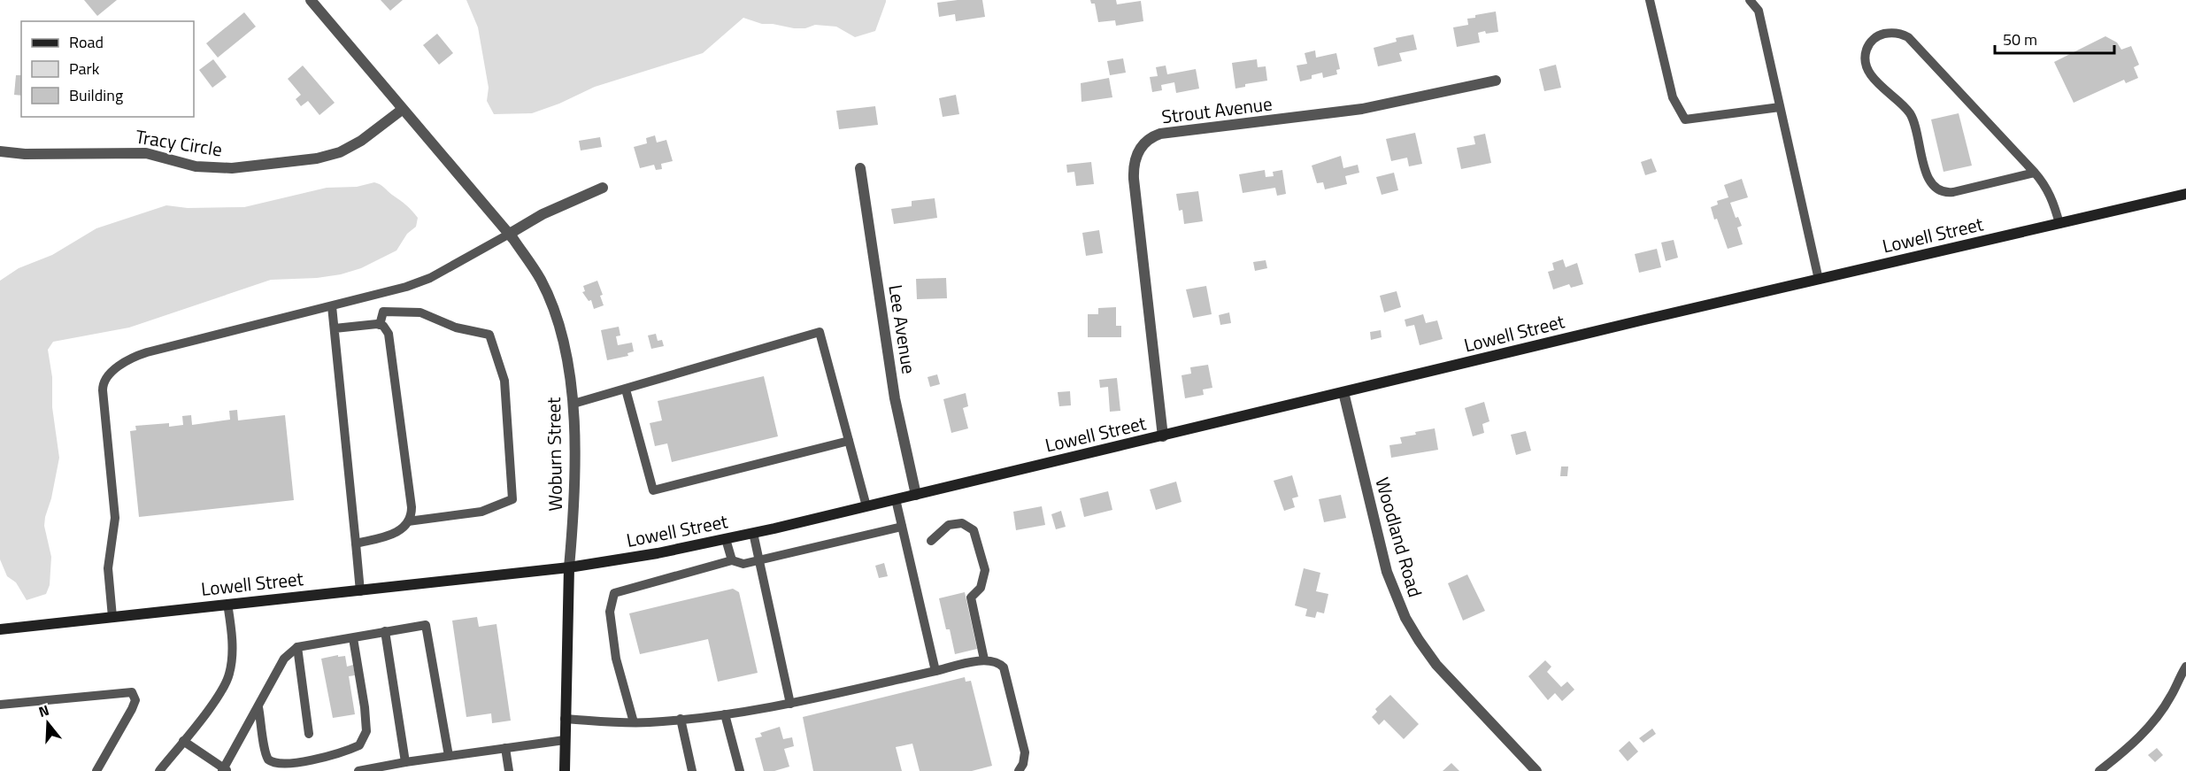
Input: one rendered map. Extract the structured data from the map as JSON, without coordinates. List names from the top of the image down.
{
  "streets": {
    "main road": ["Lowell Street", "Woburn Street"],
    "street": [
      "Strout Avenue",
      "Tracy Circle",
      "Lee Avenue",
      "Woodland Road"
    ]
  },
  "crossings": [
    ["Strout Avenue", "Lowell Street"],
    ["Tracy Circle", "Woburn Street"],
    ["Lowell Street", "Lee Avenue"],
    ["Lowell Street", "Woburn Street"],
    ["Lowell Street", "Woodland Road"]
  ],
  "legend": ["Road", "Park", "Building"],
  "scale_bar": "50 m",
  "north": "top"
}
